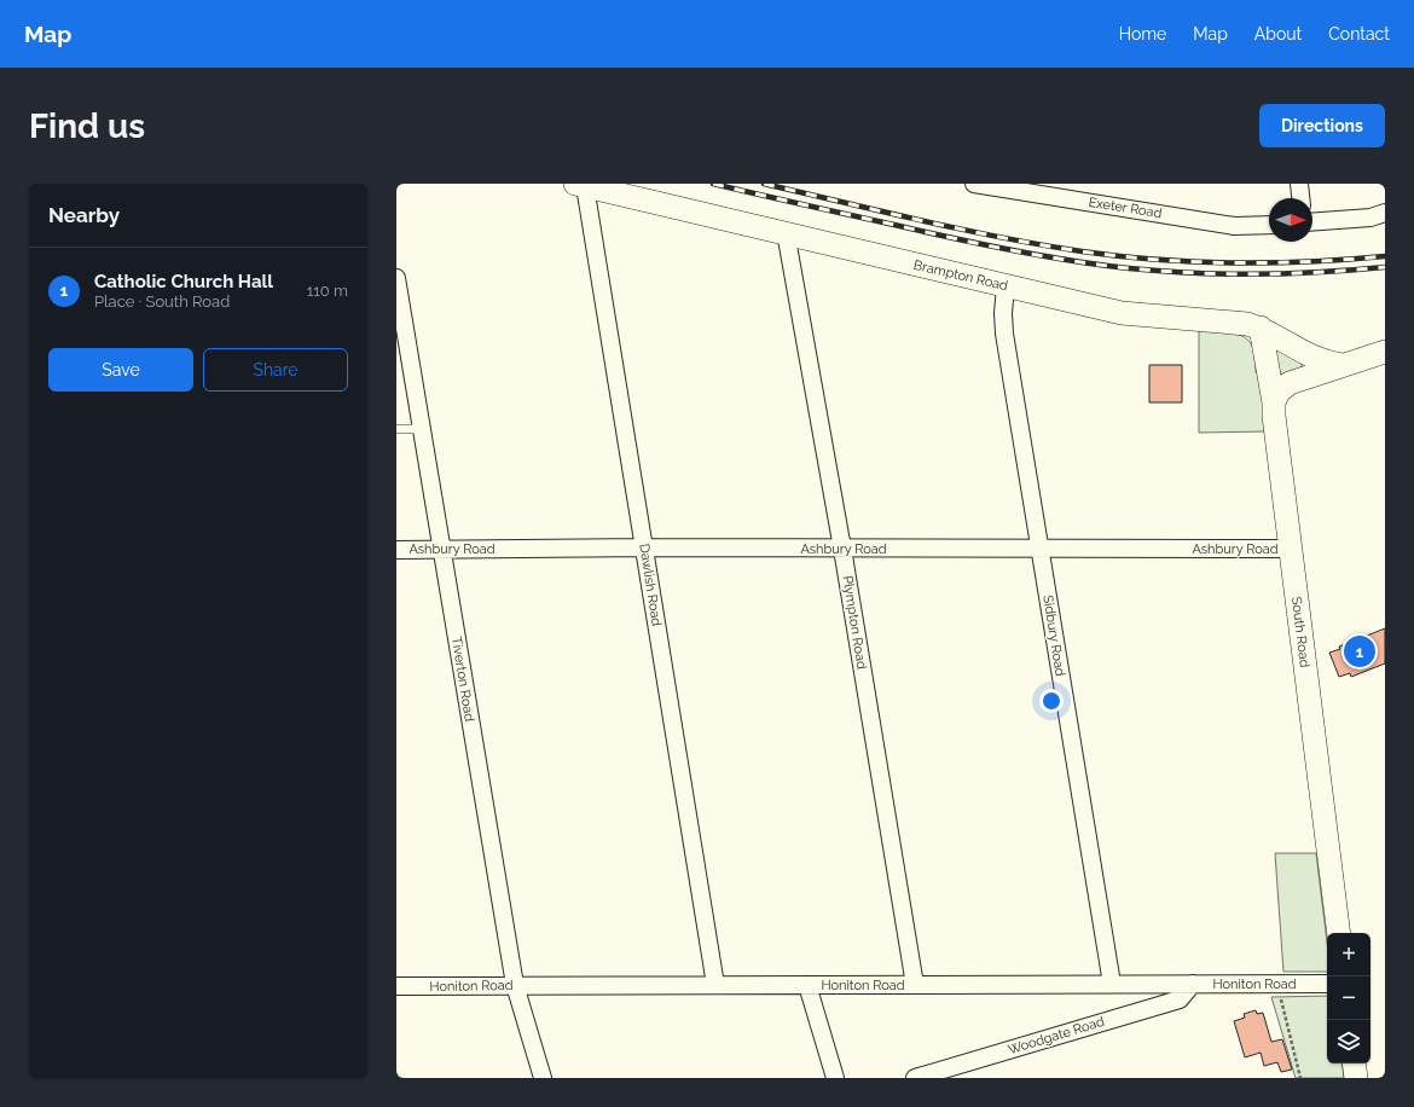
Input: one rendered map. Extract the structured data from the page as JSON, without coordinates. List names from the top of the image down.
{
  "streets": {
    "street": [
      "Exeter Road",
      "Brampton Road",
      "Ashbury Road",
      "Dawlish Road",
      "Plympton Road",
      "South Road",
      "Sidbury Road",
      "Tiverton Road",
      "Honiton Road",
      "Woodgate Road"
    ]
  },
  "crossings": [
    ["Brampton Road", "Dawlish Road"],
    ["Brampton Road", "Plympton Road"],
    ["Brampton Road", "South Road"],
    ["Brampton Road", "Sidbury Road"],
    ["Ashbury Road", "Dawlish Road"],
    ["Ashbury Road", "Plympton Road"],
    ["Ashbury Road", "South Road"],
    ["Ashbury Road", "Sidbury Road"],
    ["Ashbury Road", "Tiverton Road"],
    ["Dawlish Road", "Honiton Road"],
    ["Plympton Road", "Honiton Road"],
    ["Sidbury Road", "Honiton Road"],
    ["Tiverton Road", "Honiton Road"],
    ["Honiton Road", "Woodgate Road"]
  ],
  "north": "right",
  "page": {
    "header": "Map",
    "nav": [
      "Home",
      "Map",
      "About",
      "Contact"
    ],
    "buttons": [
      "Directions",
      ["Save", "Share"]
    ],
    "title": "Find us",
    "heading": "Nearby",
    "list": [
      {
        "mark": "1",
        "name": "Catholic Church Hall",
        "note": "Place · South Road",
        "value": "110 m"
      }
    ],
    "pins": "1",
    "map_buttons": ["+", "−"]
  }
}
